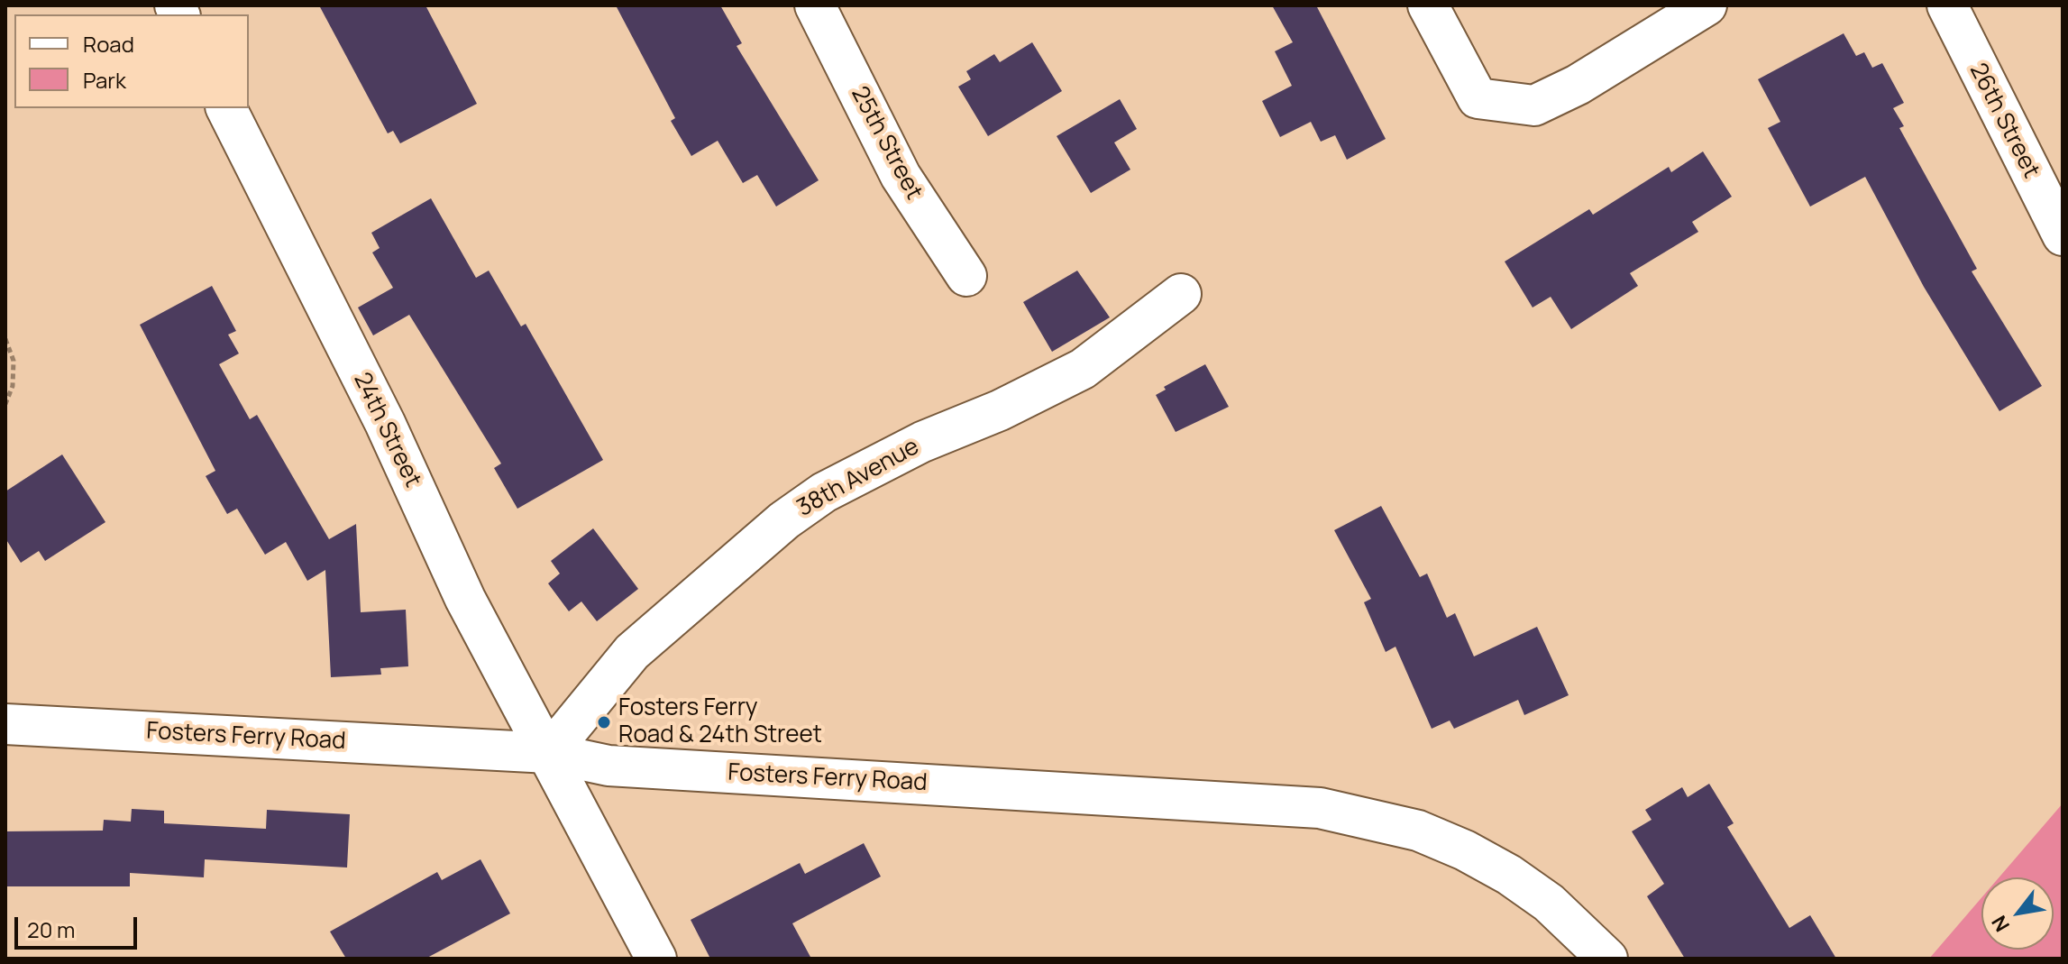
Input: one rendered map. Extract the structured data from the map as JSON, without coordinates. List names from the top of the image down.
{
  "streets": {
    "street": [
      "26th Street",
      "25th Street",
      "24th Street",
      "38th Avenue",
      "Fosters Ferry Road"
    ]
  },
  "crossings": [
    ["24th Street", "38th Avenue"],
    ["24th Street", "Fosters Ferry Road"],
    ["38th Avenue", "Fosters Ferry Road"]
  ],
  "places": ["Fosters Ferry Road & 24th Street"],
  "legend": ["Road", "Park"],
  "scale_bar": "20 m",
  "north": "bottom left"
}
